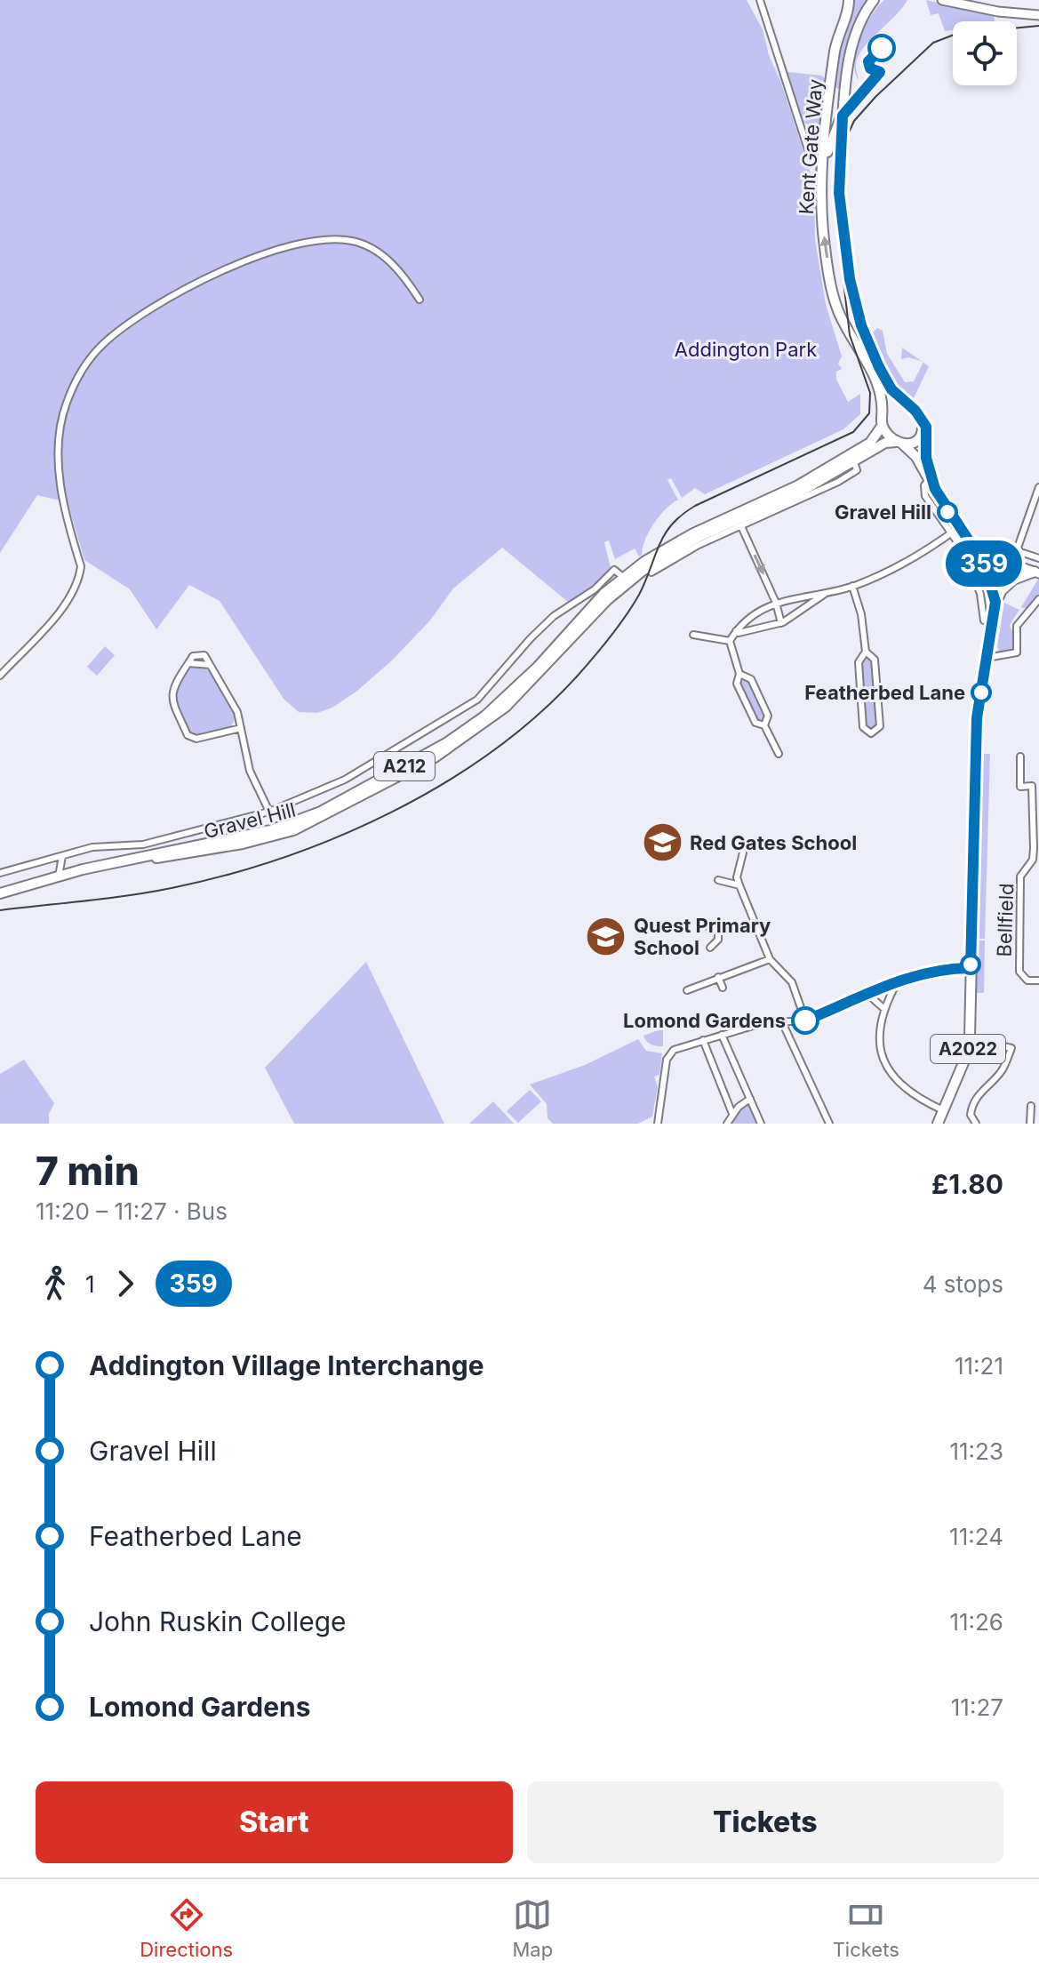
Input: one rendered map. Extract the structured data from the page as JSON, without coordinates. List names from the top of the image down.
{
  "streets": {
    "main road": [
      "Kent Gate Way",
      "A212",
      "Gravel Hill",
      "A2022"
    ],
    "street": ["Bellfield"]
  },
  "crossings": [
    ["Kent Gate Way", "Gravel Hill"]
  ],
  "parks": ["Addington Park"],
  "places": {
    "other": ["Gravel Hill", "Featherbed Lane", "Lomond Gardens"],
    "school or university": ["Red Gates School", "Quest Primary School"]
  },
  "lines": ["bus line 359"],
  "page": {
    "on_map": "359",
    "heading": ["7 min", "11:20 – 11:27 · Bus", "£1.80"],
    "legs": ["1", "359", "4 stops"],
    "list": [
      {
        "name": "Addington Village Interchange",
        "value": "11:21"
      },
      {
        "name": "Gravel Hill",
        "value": "11:23"
      },
      {
        "name": "Featherbed Lane",
        "value": "11:24"
      },
      {
        "name": "John Ruskin College",
        "value": "11:26"
      },
      {
        "name": "Lomond Gardens",
        "value": "11:27"
      }
    ],
    "buttons": ["Start", "Tickets"],
    "tabs": ["Directions", "Map", "Tickets"]
  }
}
